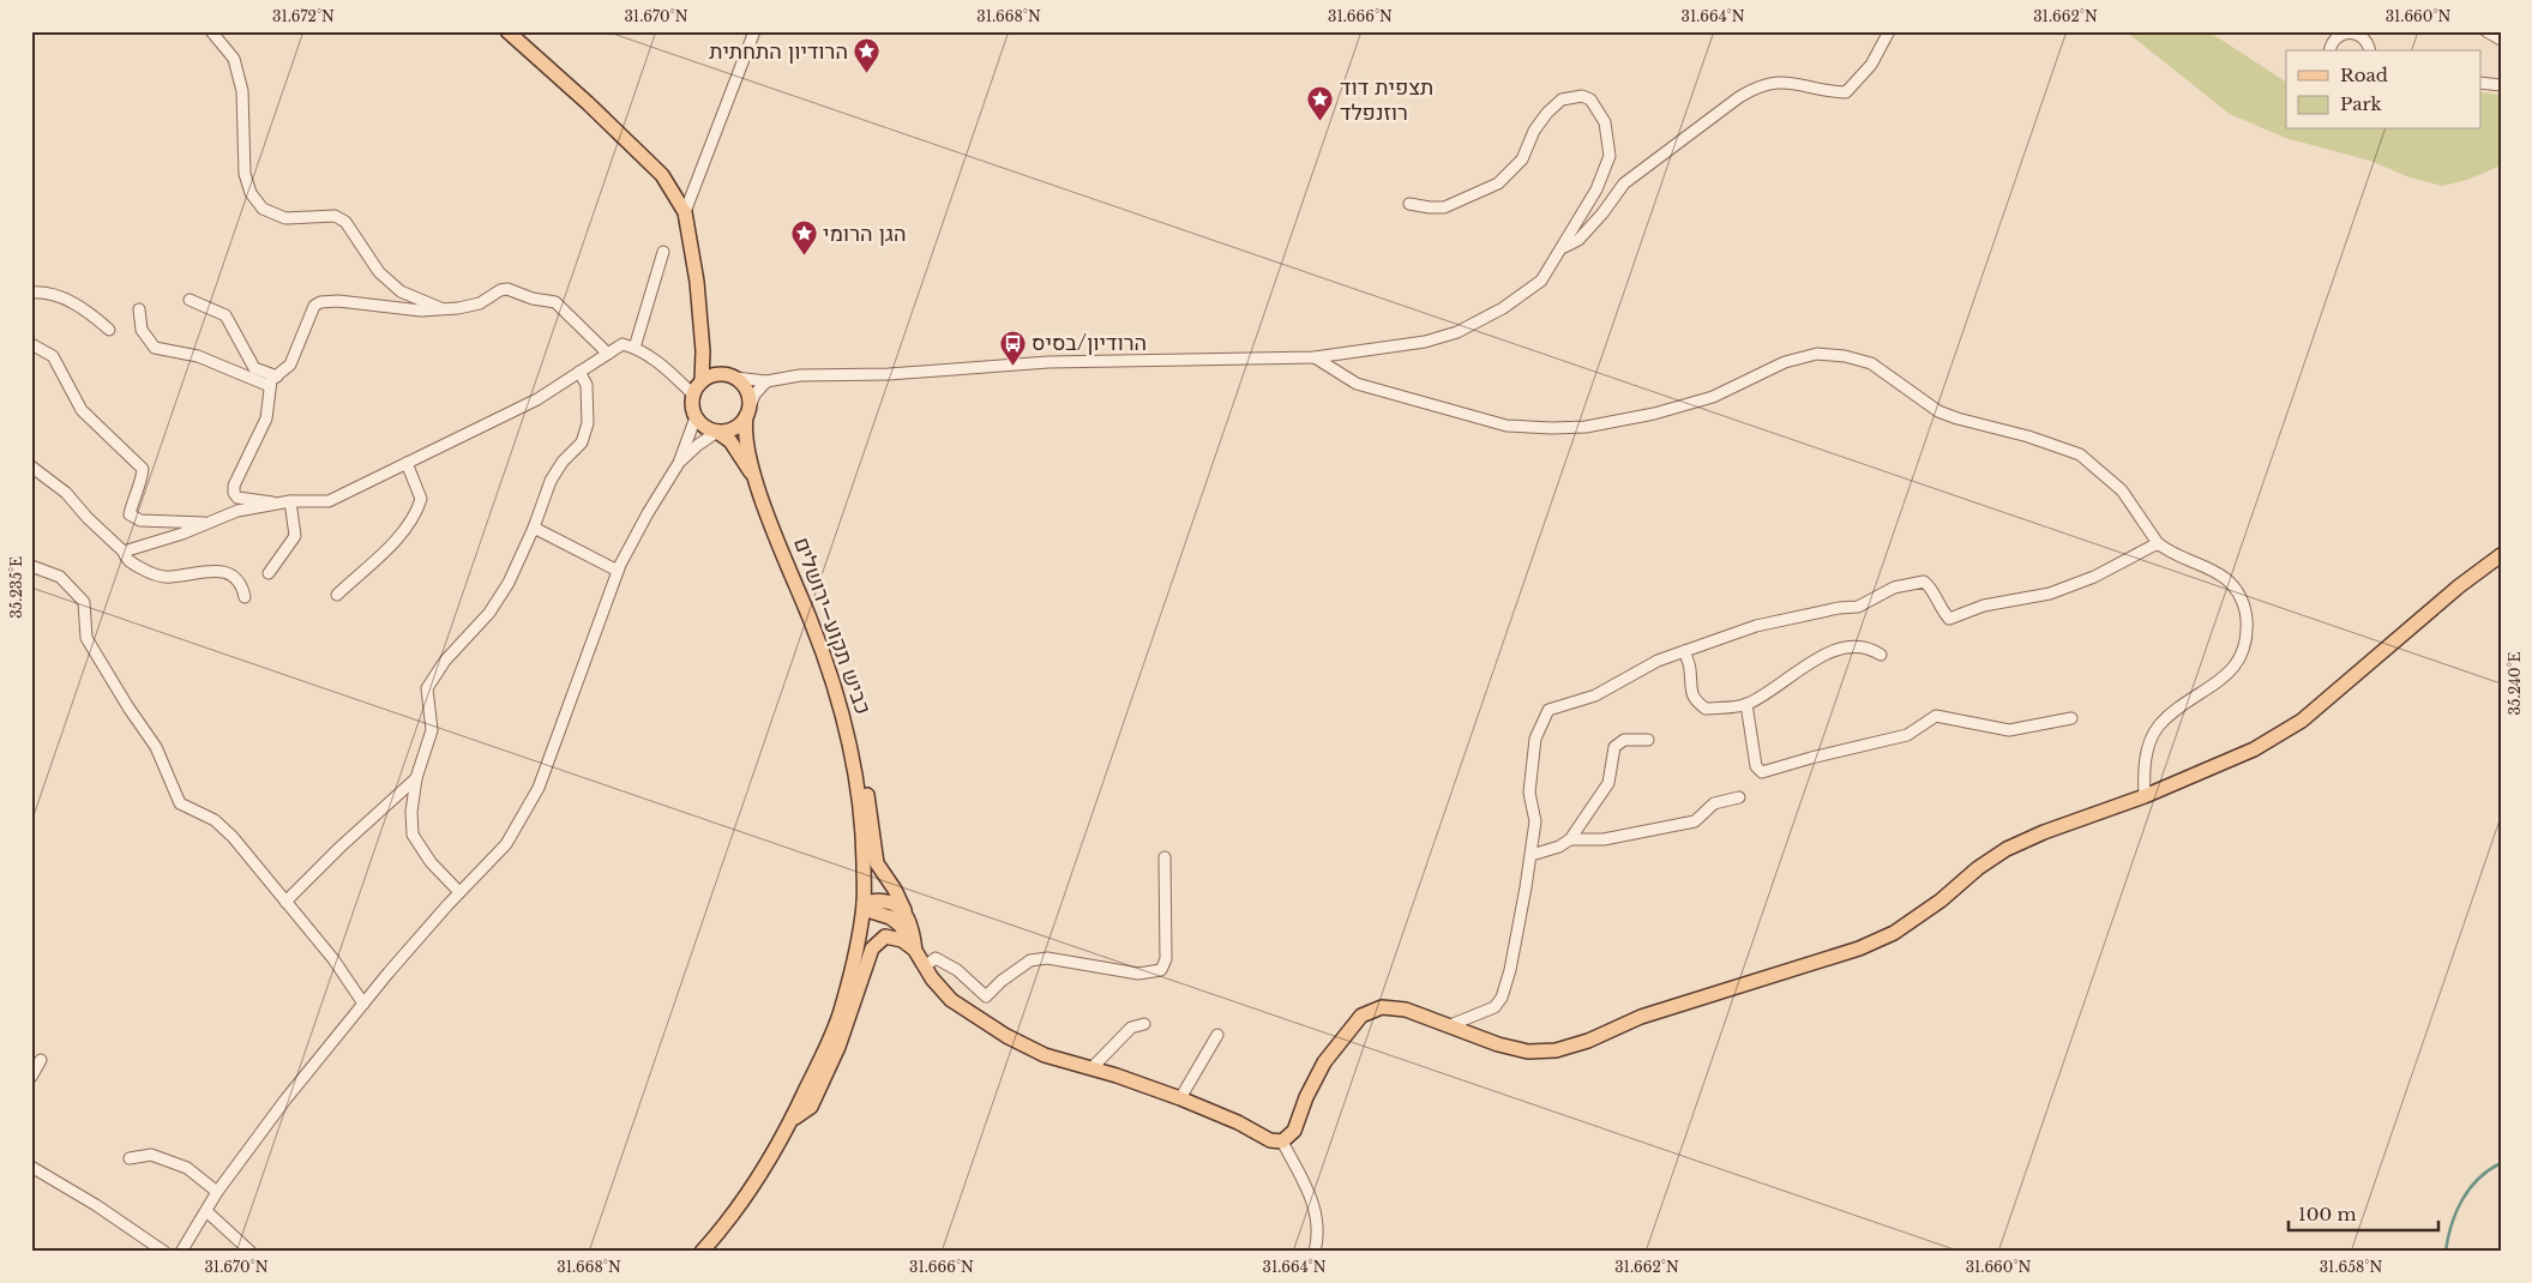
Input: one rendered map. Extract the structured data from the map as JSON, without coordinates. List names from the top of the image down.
{
  "streets": {
    "main road": ["כביש תקוע–ירושלים"]
  },
  "places": {
    "place": ["הרודיון התחתית", "תצפית דוד רוזנפלד", "הגן הרומי"],
    "bus stop": ["הרודיון/בסיס"]
  },
  "legend": ["Road", "Park"],
  "scale_bar": "100 m",
  "coordinates": [
    "31.672°N",
    "31.670°N",
    "31.668°N",
    "31.666°N",
    "31.664°N",
    "31.662°N",
    "31.660°N",
    "35.235°E",
    "35.240°E",
    "31.658°N"
  ]
}
